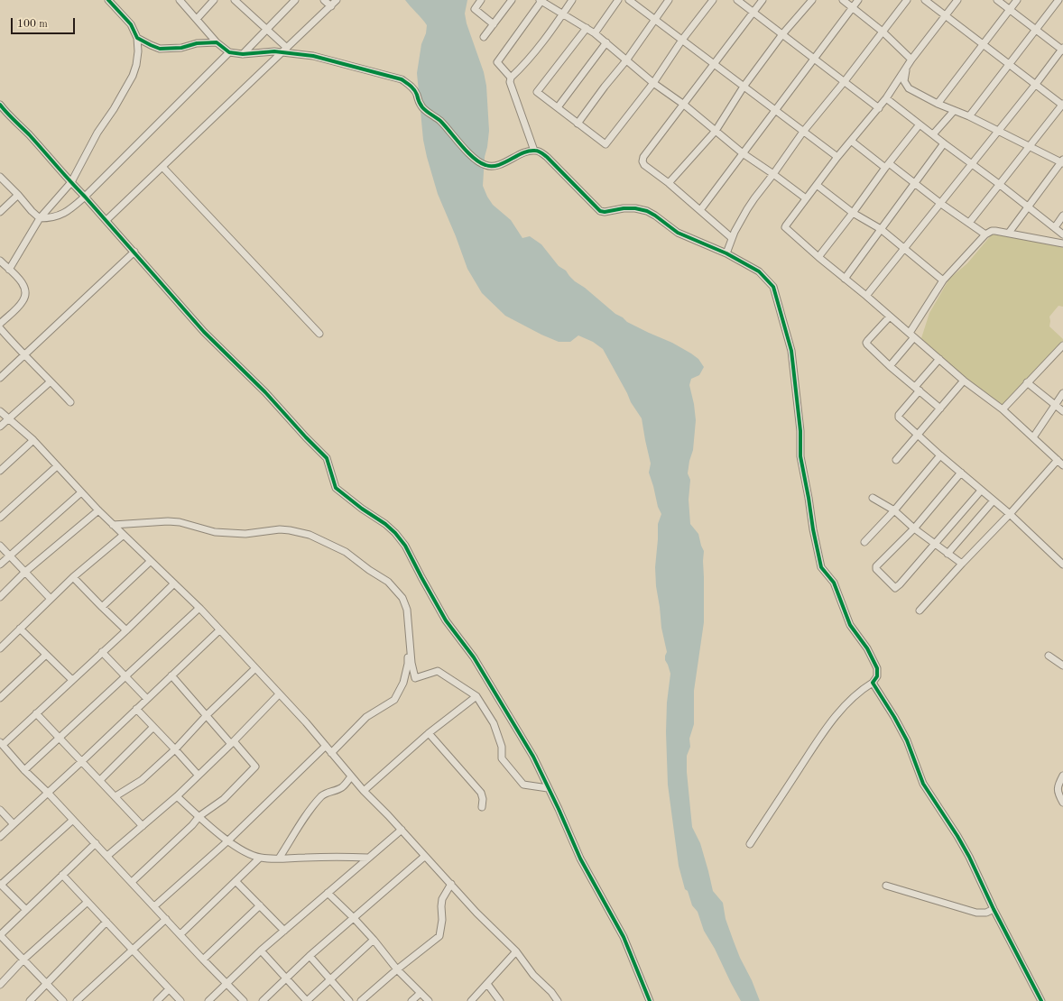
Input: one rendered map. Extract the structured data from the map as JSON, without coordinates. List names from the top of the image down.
{
  "scale_bar": "100 m"
}
